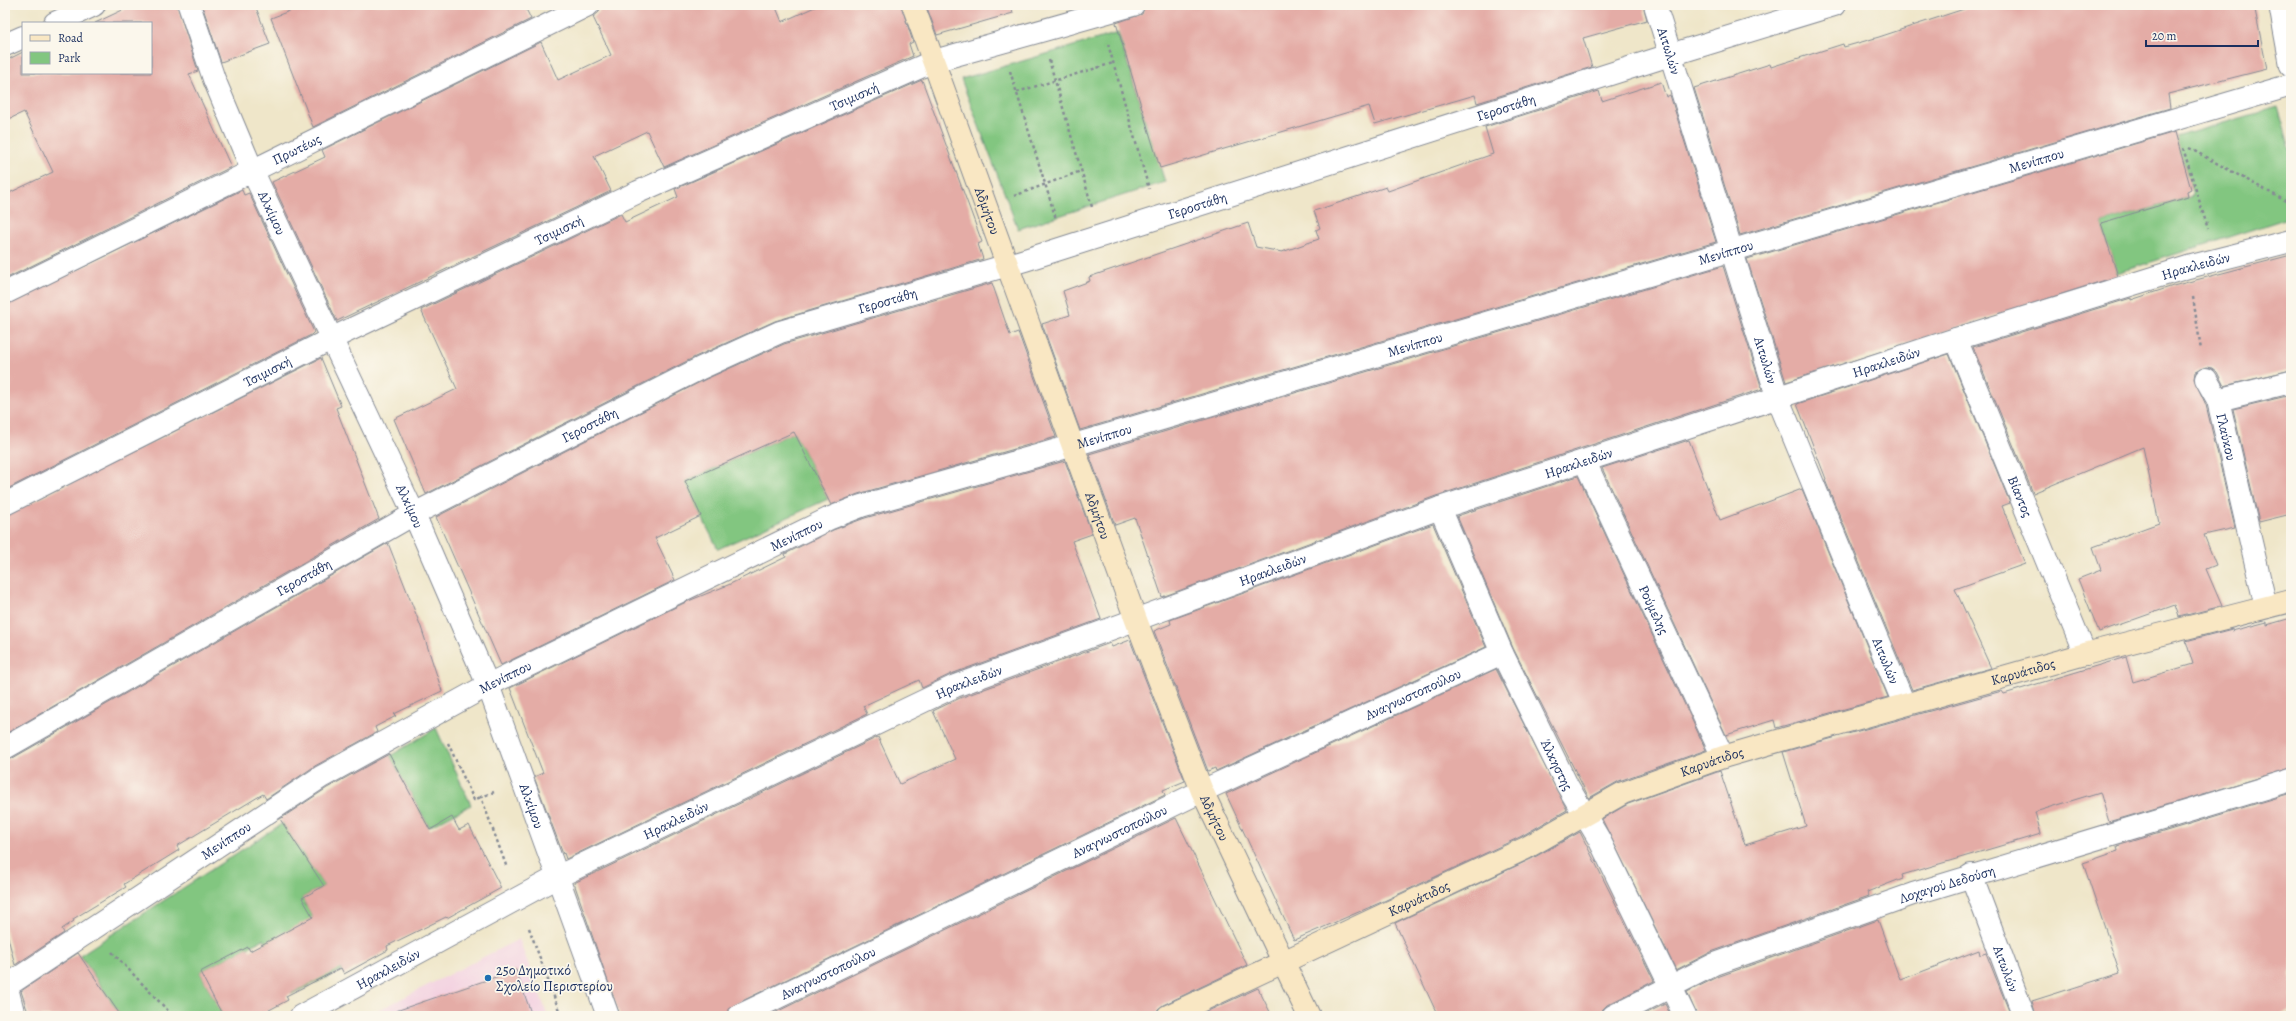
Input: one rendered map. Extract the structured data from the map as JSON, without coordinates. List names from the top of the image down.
{
  "streets": {
    "street": [
      "Αιτωλών",
      "Τσιμισκή",
      "Γεροστάθη",
      "Πρωτέως",
      "Μενίππου",
      "Αδμήτου",
      "Αλκίμου",
      "Ηρακλειδών",
      "Γλαύκου",
      "Βίαντος",
      "Ρούμελης",
      "Καρυάτιδος",
      "Αναγνωστοπούλου",
      "Άλκηστης",
      "Λοχαγού Δεδούση"
    ]
  },
  "crossings": [
    ["Αιτωλών", "Γεροστάθη"],
    ["Αιτωλών", "Μενίππου"],
    ["Αιτωλών", "Ηρακλειδών"],
    ["Αιτωλών", "Καρυάτιδος"],
    ["Αιτωλών", "Λοχαγού Δεδούση"],
    ["Τσιμισκή", "Αδμήτου"],
    ["Τσιμισκή", "Αλκίμου"],
    ["Γεροστάθη", "Αδμήτου"],
    ["Γεροστάθη", "Αλκίμου"],
    ["Πρωτέως", "Αλκίμου"],
    ["Μενίππου", "Αδμήτου"],
    ["Μενίππου", "Αλκίμου"],
    ["Αδμήτου", "Ηρακλειδών"],
    ["Αδμήτου", "Καρυάτιδος"],
    ["Αδμήτου", "Αναγνωστοπούλου"],
    ["Αλκίμου", "Ηρακλειδών"],
    ["Ηρακλειδών", "Βίαντος"],
    ["Ηρακλειδών", "Ρούμελης"],
    ["Ηρακλειδών", "Άλκηστης"],
    ["Γλαύκου", "Καρυάτιδος"],
    ["Βίαντος", "Καρυάτιδος"],
    ["Ρούμελης", "Καρυάτιδος"],
    ["Καρυάτιδος", "Άλκηστης"],
    ["Αναγνωστοπούλου", "Άλκηστης"],
    ["Άλκηστης", "Λοχαγού Δεδούση"]
  ],
  "places": ["25ο Δημοτικό Σχολείο Περιστερίου"],
  "legend": ["Road", "Park"],
  "scale_bar": "20 m"
}
